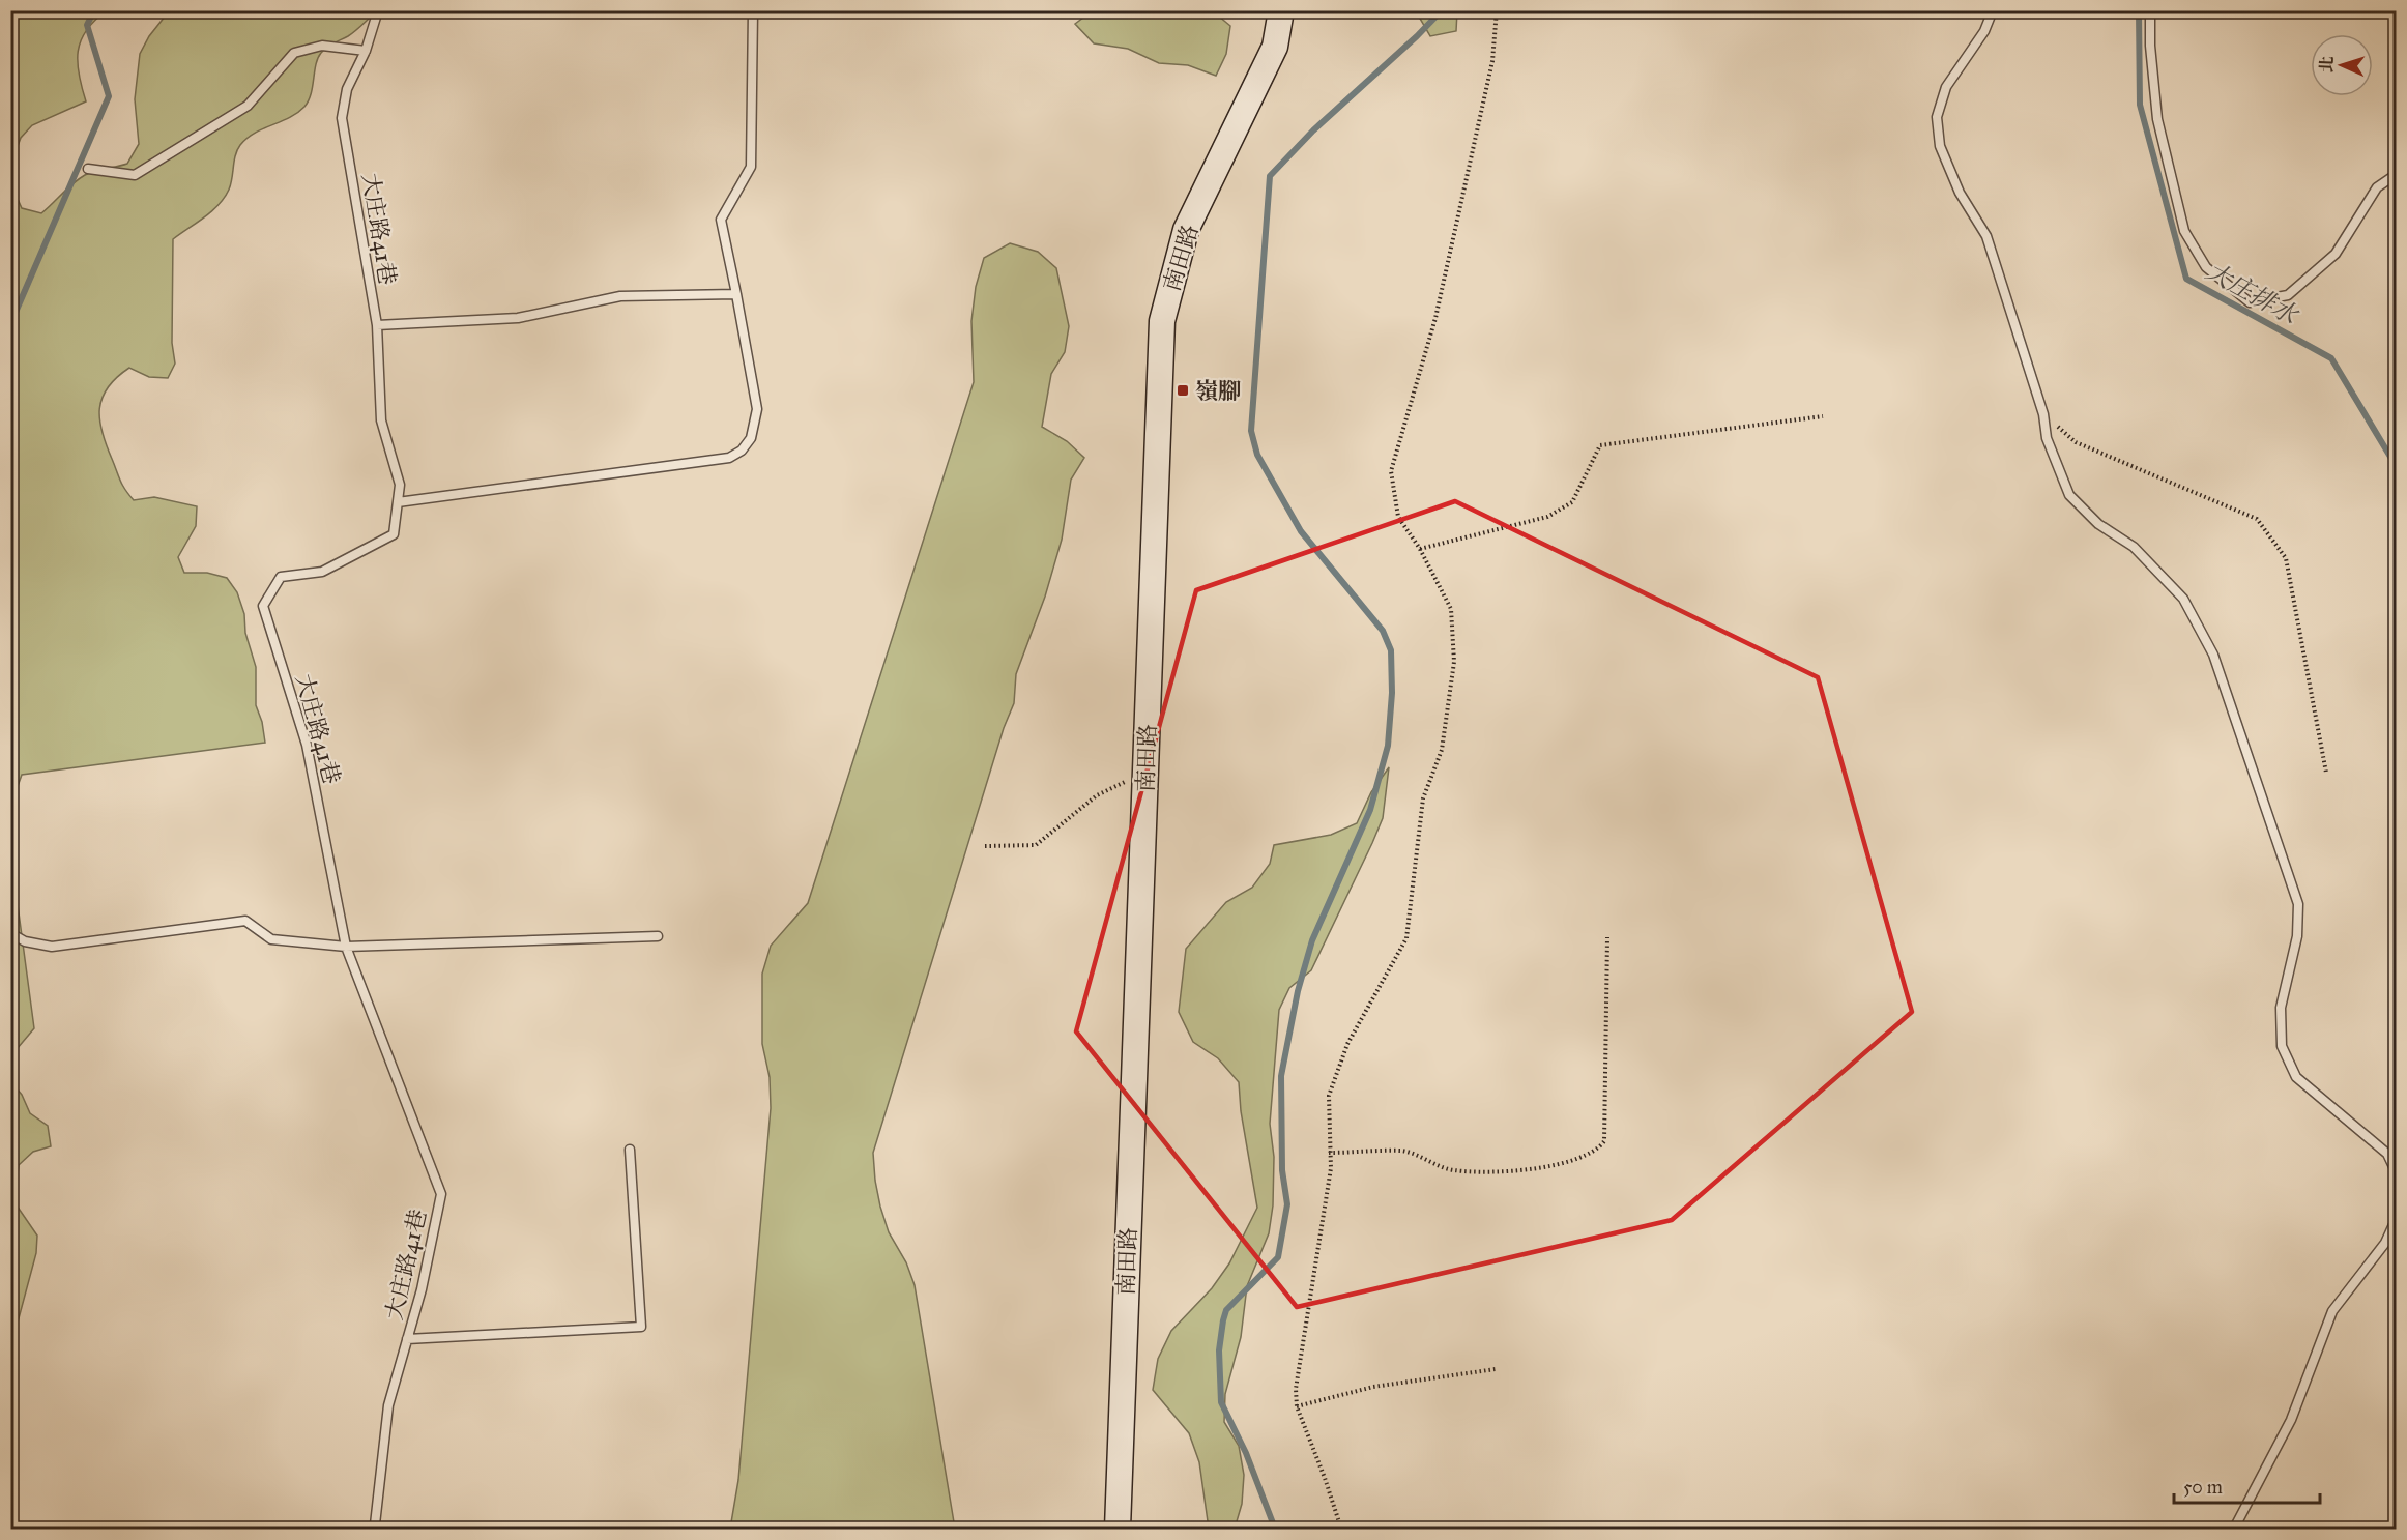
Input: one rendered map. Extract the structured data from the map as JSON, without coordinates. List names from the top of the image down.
{
  "streets": {
    "main road": ["南田路"],
    "lane": ["大庄路41巷"]
  },
  "water": ["大庄排水"],
  "places": {
    "transit": ["嶺腳"]
  },
  "scale_bar": "50 m",
  "north": "left"
}
